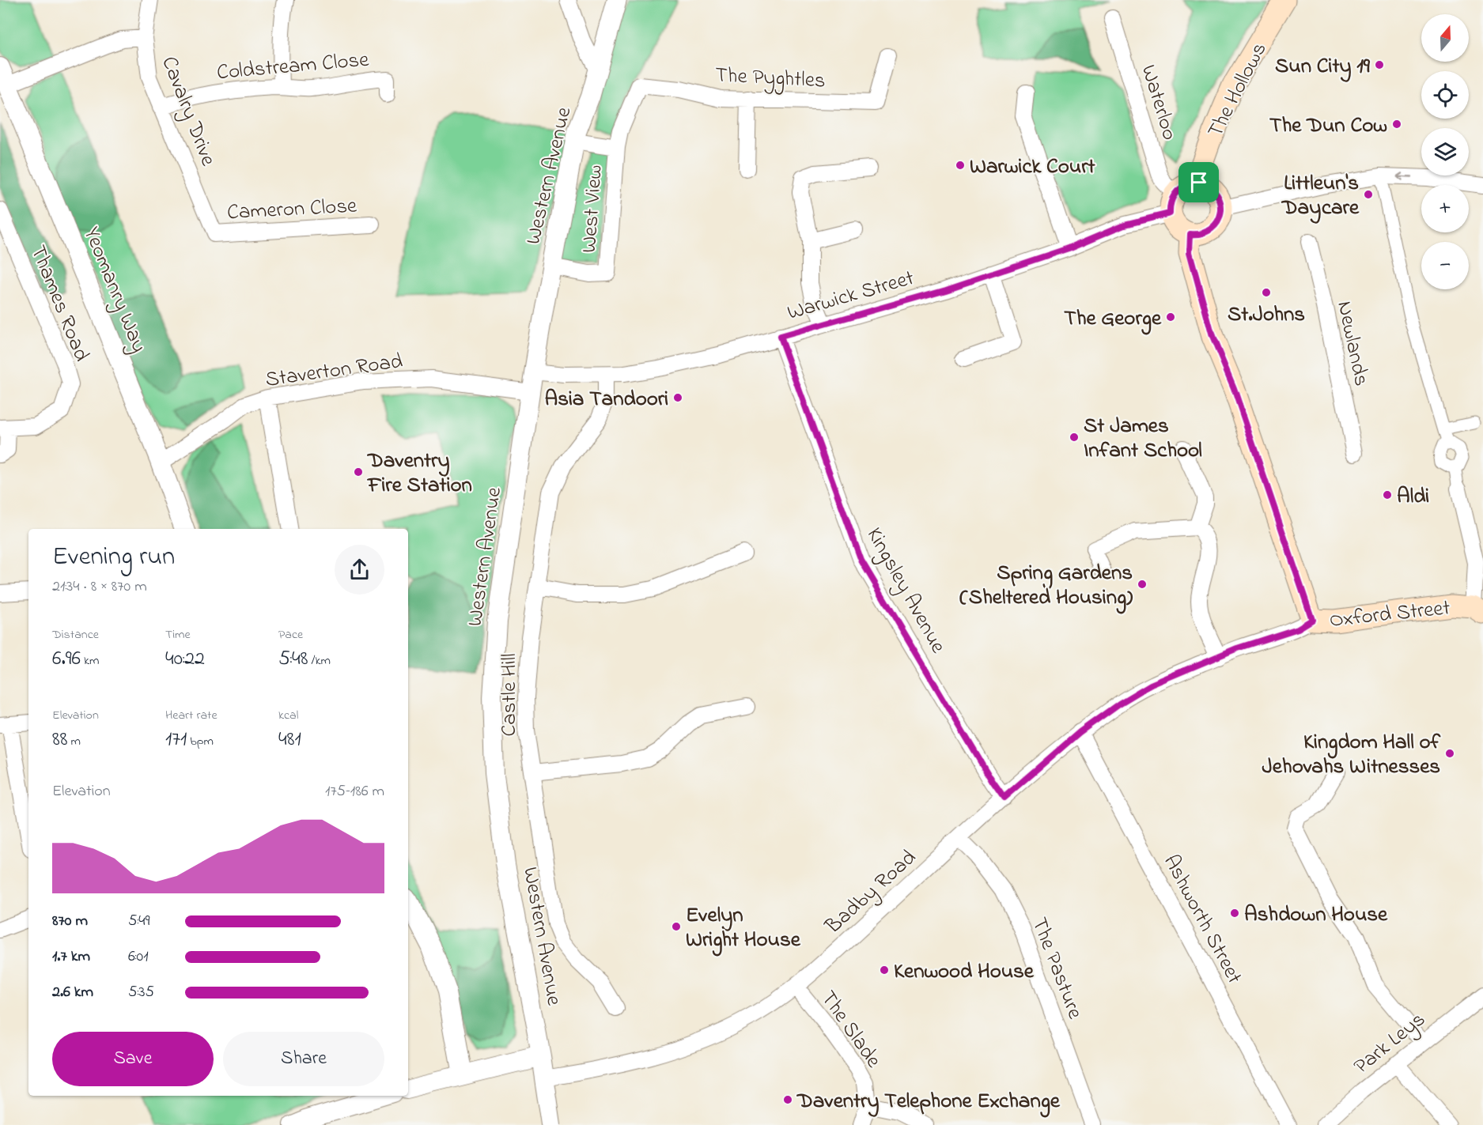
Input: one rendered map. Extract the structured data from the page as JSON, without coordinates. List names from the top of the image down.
{
  "streets": {
    "main road": ["The Hollows", "Oxford Street"],
    "street": [
      "Coldstream Close",
      "The Pyghtles",
      "Waterloo",
      "Cavalry Drive",
      "Western Avenue",
      "Cameron Close",
      "West View",
      "Yeomanry Way",
      "Warwick Street",
      "Thames Road",
      "Newlands",
      "Staverton Road",
      "Kingsley Avenue",
      "Castle Hill",
      "Badby Road",
      "Ashworth Street",
      "The Pasture",
      "The Slade",
      "Park Leys"
    ]
  },
  "crossings": [
    ["Coldstream Close", "Cavalry Drive"],
    ["The Pyghtles", "West View"],
    ["The Hollows", "Waterloo"],
    ["The Hollows", "Warwick Street"],
    ["Waterloo", "Warwick Street"],
    ["Cavalry Drive", "Cameron Close"],
    ["Western Avenue", "West View"],
    ["Western Avenue", "Warwick Street"],
    ["Western Avenue", "Staverton Road"],
    ["Western Avenue", "Badby Road"],
    ["Yeomanry Way", "Staverton Road"],
    ["Warwick Street", "Kingsley Avenue"],
    ["Warwick Street", "Castle Hill"],
    ["Kingsley Avenue", "Oxford Street"],
    ["Kingsley Avenue", "Badby Road"],
    ["Oxford Street", "Badby Road"],
    ["Oxford Street", "Ashworth Street"],
    ["Badby Road", "The Pasture"],
    ["Badby Road", "The Slade"]
  ],
  "places": [
    "Sun City 19",
    "The Dun Cow",
    "Warwick Court",
    "Littleun's Daycare",
    "St.Johns",
    "The George",
    "Asia Tandoori",
    "St James Infant School",
    "Daventry Fire Station",
    "Aldi",
    "Spring Gardens (Sheltered Housing)",
    "Kingdom Hall of Jehovahs Witnesses",
    "Ashdown House",
    "Evelyn Wright House",
    "Kenwood House",
    "Daventry Telephone Exchange"
  ],
  "north": "top",
  "page": {
    "map_buttons": ["+", "−"],
    "heading": ["Evening run", "21:34 · 8 × 870 m"],
    "stats": [
      ["Distance", "6.96 km"],
      ["Time", "40:22"],
      ["Pace", "5:48 /km"],
      ["Elevation", "88 m"],
      ["Heart rate", "171 bpm"],
      ["kcal", "481"]
    ],
    "chart": ["Elevation", "175–186 m"],
    "list": [
      {
        "name": "870 m",
        "note": "5:49"
      },
      {
        "name": "1.7 km",
        "note": "6:01"
      },
      {
        "name": "2.6 km",
        "note": "5:35"
      }
    ],
    "buttons": ["Save", "Share"]
  }
}
